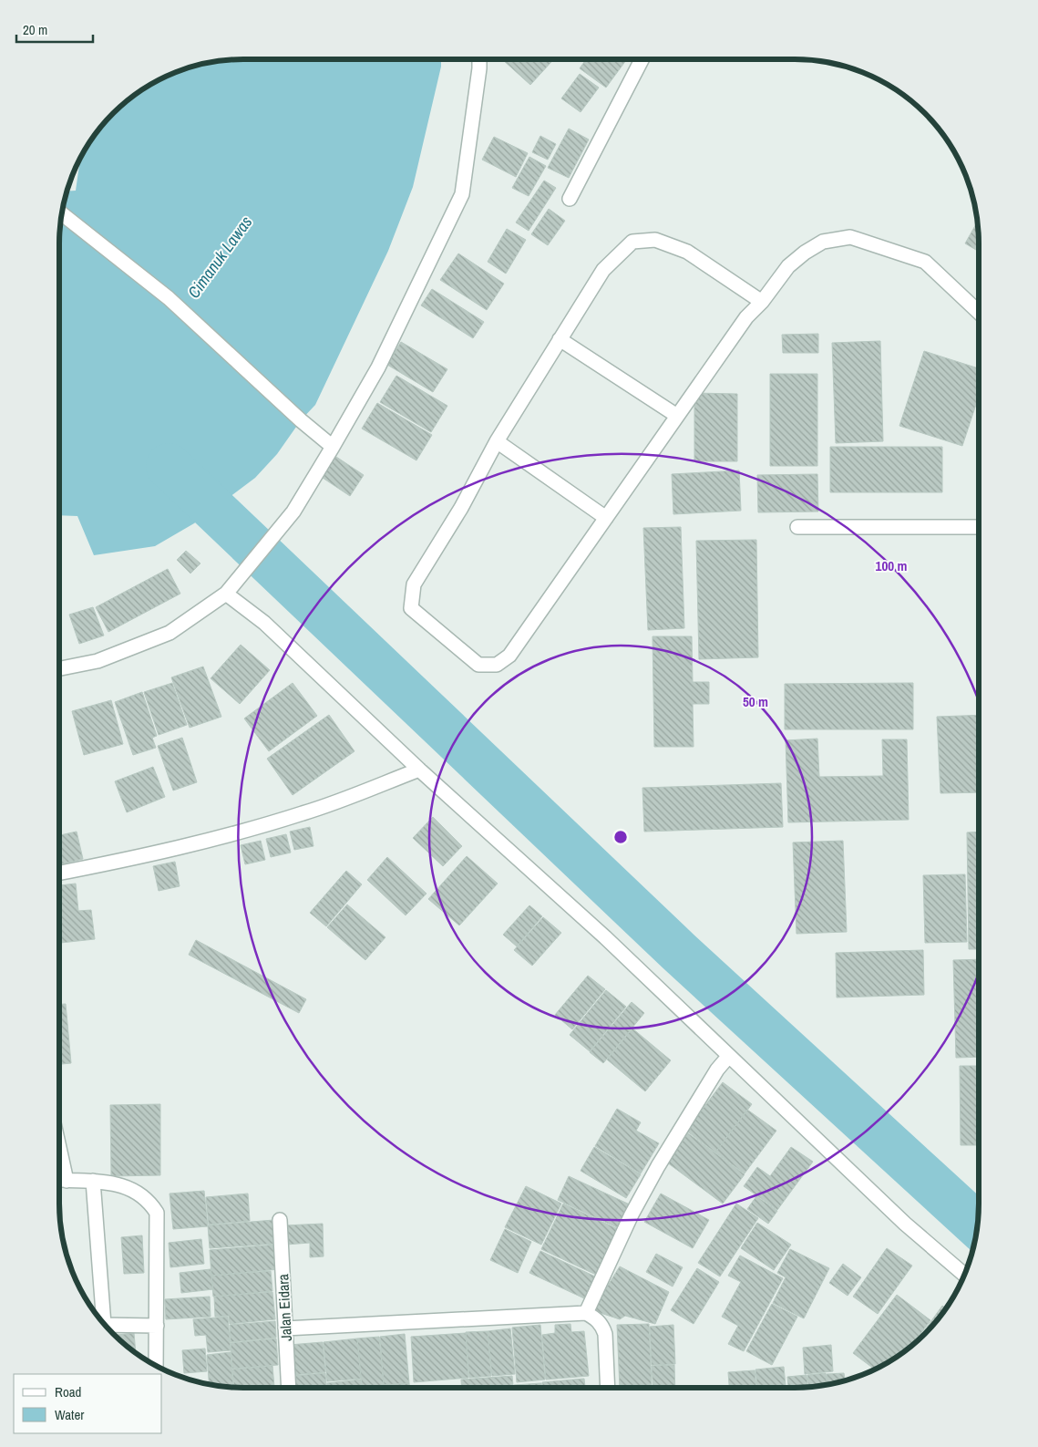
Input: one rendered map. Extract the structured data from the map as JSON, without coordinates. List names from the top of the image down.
{
  "streets": {
    "street": ["Jalan Eidara"]
  },
  "water": ["Cimanuk Lawas"],
  "legend": ["Road", "Water"],
  "scale_bar": "20 m",
  "rings": ["100 m", "50 m"]
}
